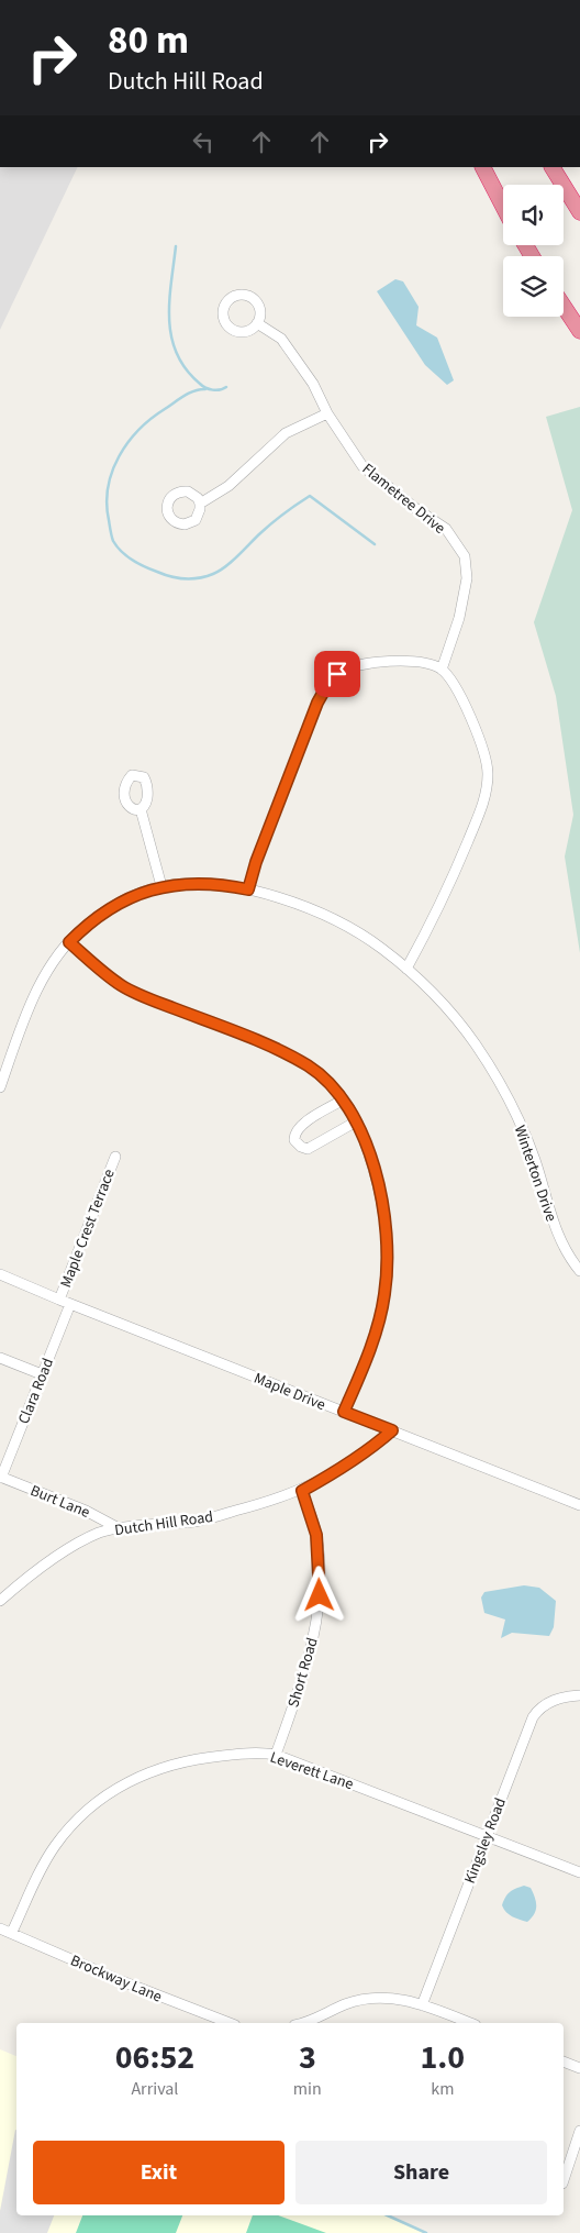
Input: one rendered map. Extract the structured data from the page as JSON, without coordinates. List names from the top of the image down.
{
  "streets": {
    "street": [
      "Flametree Drive",
      "Winterton Drive",
      "Maple Crest Terrace",
      "Clara Road",
      "Maple Drive",
      "Burt Lane",
      "Dutch Hill Road",
      "Short Road",
      "Leverett Lane",
      "Kingsley Road",
      "Brockway Lane"
    ]
  },
  "crossings": [
    ["Maple Crest Terrace", "Maple Drive"],
    ["Clara Road", "Maple Drive"],
    ["Clara Road", "Burt Lane"],
    ["Maple Drive", "Dutch Hill Road"],
    ["Burt Lane", "Dutch Hill Road"],
    ["Dutch Hill Road", "Short Road"],
    ["Short Road", "Leverett Lane"],
    ["Leverett Lane", "Kingsley Road"],
    ["Leverett Lane", "Brockway Lane"]
  ],
  "page": {
    "turn": ["80 m", "Dutch Hill Road"],
    "eta": [
      "06:52",
      "Arrival",
      "3",
      "min",
      "1.0",
      "km"
    ],
    "buttons": ["Exit", "Share"]
  }
}
